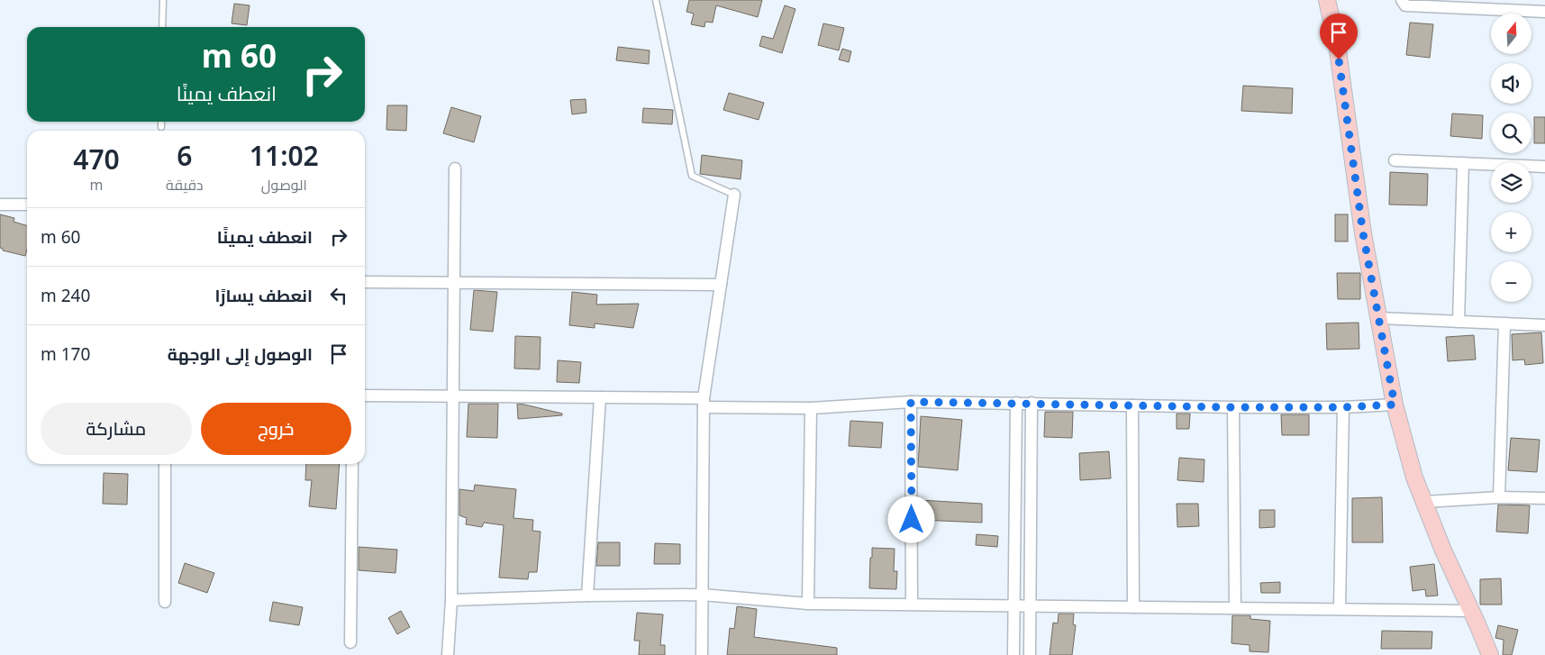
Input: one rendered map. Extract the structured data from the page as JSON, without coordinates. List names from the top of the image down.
{
  "north": "top",
  "page": {
    "map_buttons": ["+", "−"],
    "turn": ["60 m", "انعطف يمينًا"],
    "eta": [
      "11:02",
      "الوصول",
      "6",
      "دقيقة",
      "470",
      "m"
    ],
    "list": [
      {
        "name": "انعطف يمينًا",
        "value": "60 m"
      },
      {
        "name": "انعطف يسارًا",
        "value": "240 m"
      },
      {
        "name": "الوصول إلى الوجهة",
        "value": "170 m"
      }
    ],
    "buttons": ["خروج", "مشاركة"]
  }
}
